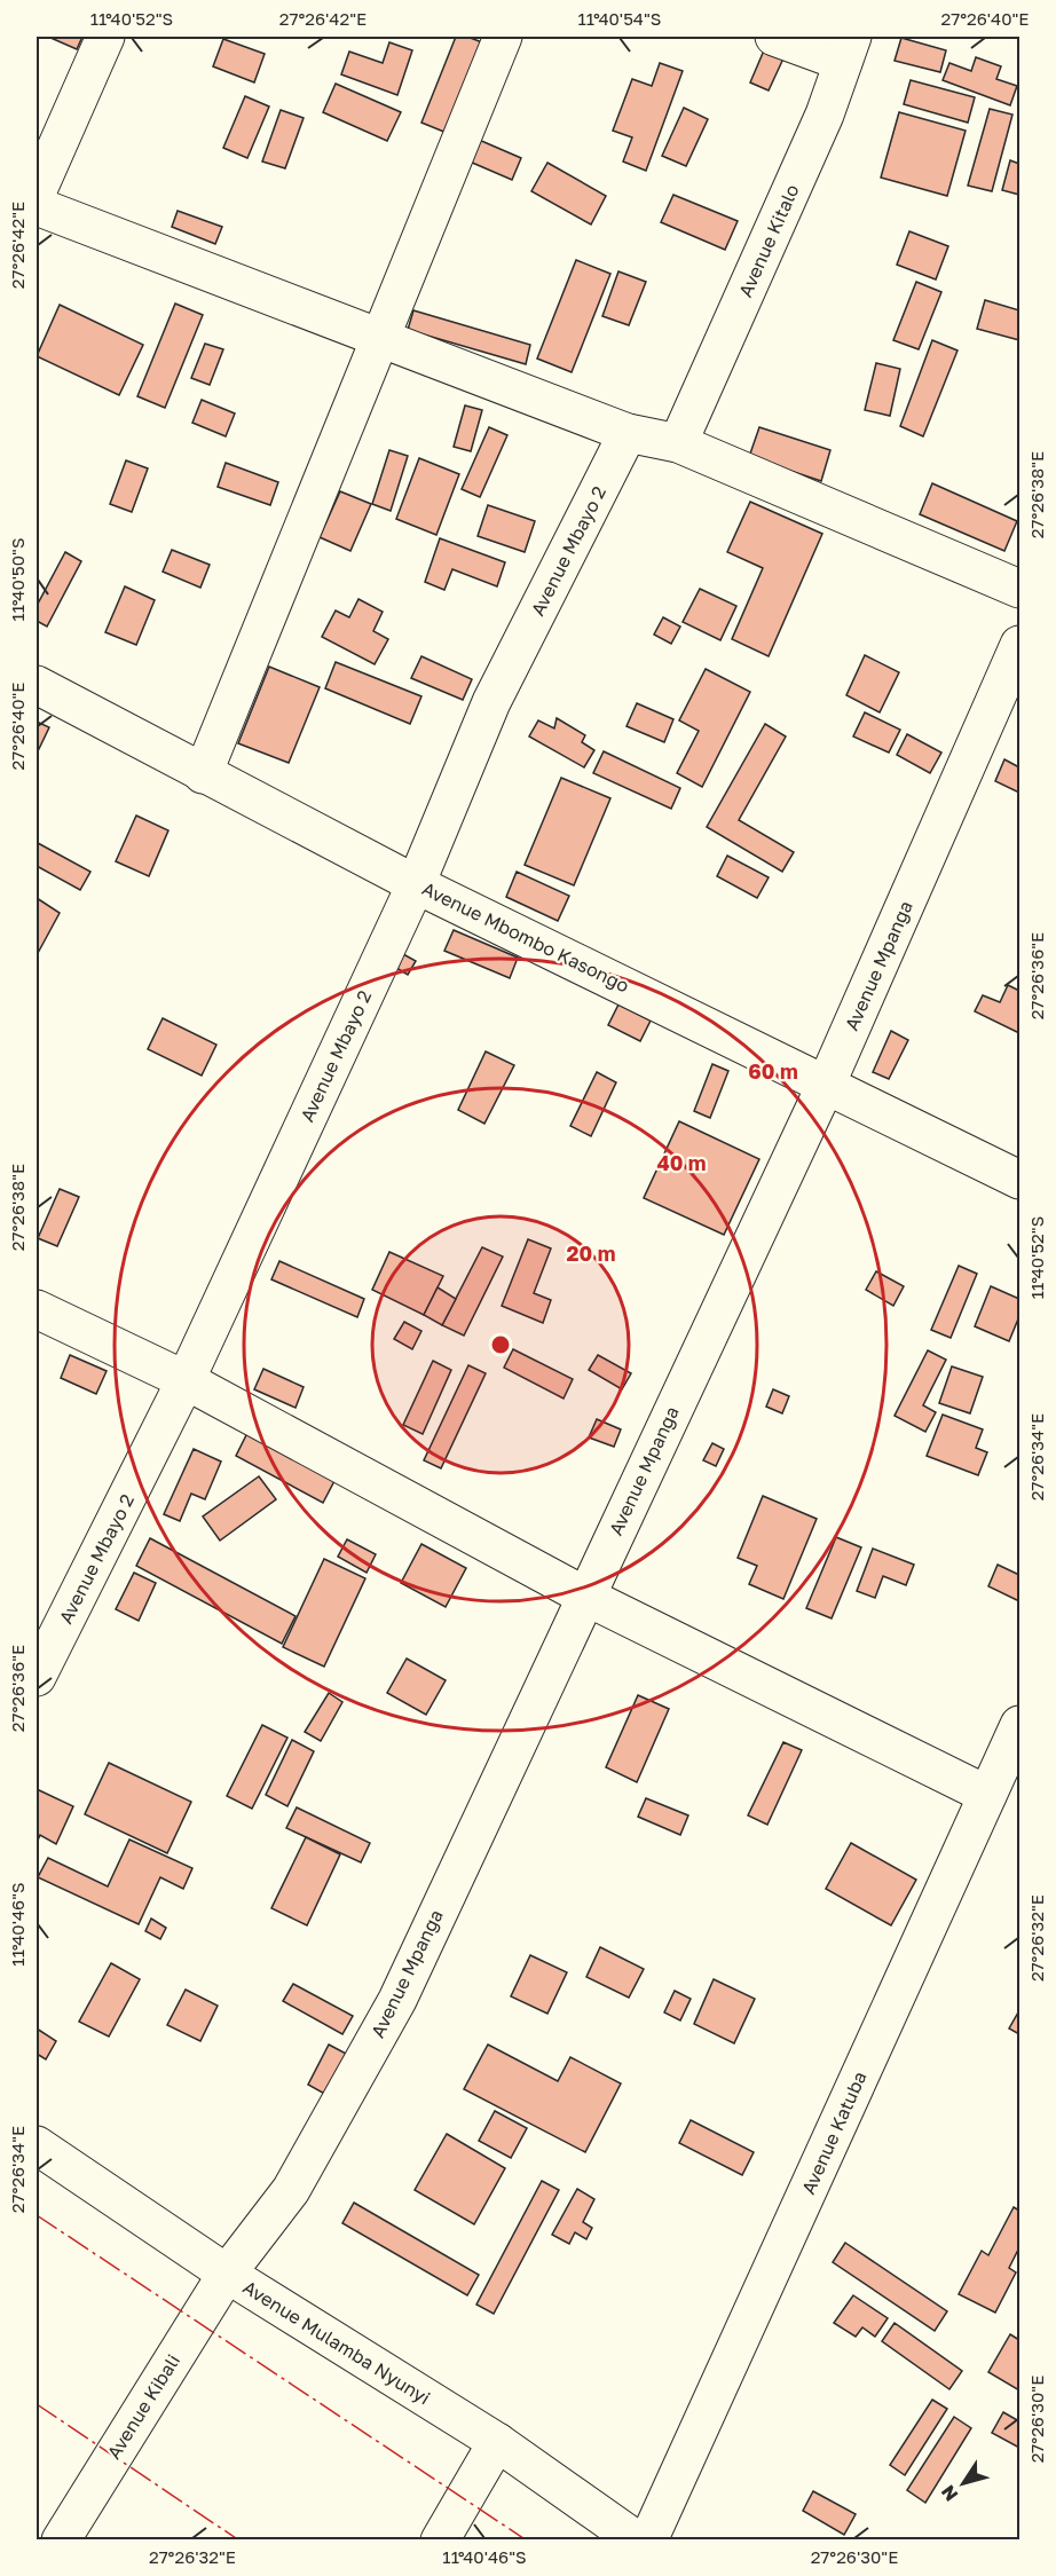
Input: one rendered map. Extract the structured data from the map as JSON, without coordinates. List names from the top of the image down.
{
  "streets": {
    "street": [
      "Avenue Kitalo",
      "Avenue Mbayo 2",
      "Avenue Mbombo Kasongo",
      "Avenue Mpanga",
      "Avenue Katuba",
      "Avenue Mulamba Nyunyi",
      "Avenue Kibali"
    ]
  },
  "crossings": [
    ["Avenue Mbayo 2", "Avenue Mbombo Kasongo"],
    ["Avenue Mbombo Kasongo", "Avenue Mpanga"],
    ["Avenue Mpanga", "Avenue Mulamba Nyunyi"],
    ["Avenue Mpanga", "Avenue Kibali"],
    ["Avenue Mulamba Nyunyi", "Avenue Kibali"]
  ],
  "north": "bottom left",
  "coordinates": [
    "11°40'52\"S",
    "27°26'42\"E",
    "11°40'54\"S",
    "27°26'40\"E",
    "27°26'38\"E",
    "11°40'50\"S",
    "27°26'36\"E",
    "27°26'34\"E",
    "11°40'46\"S",
    "27°26'32\"E",
    "27°26'30\"E"
  ],
  "rings": ["60 m", "40 m", "20 m"]
}
